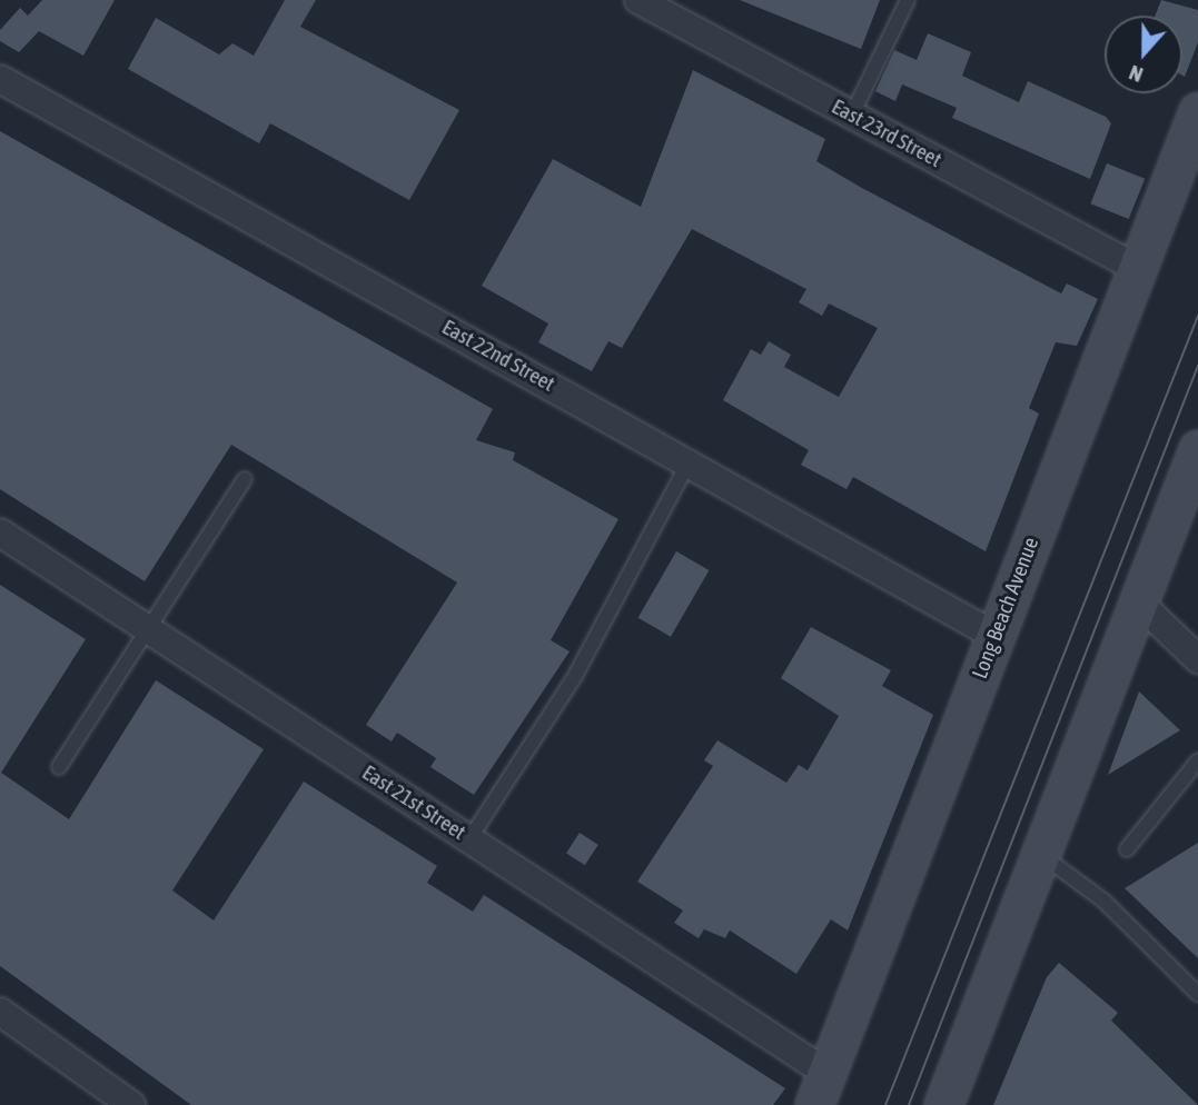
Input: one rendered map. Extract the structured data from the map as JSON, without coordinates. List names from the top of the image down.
{
  "streets": {
    "main road": ["Long Beach Avenue"],
    "street": ["East 23rd Street", "East 22nd Street", "East 21st Street"]
  },
  "crossings": [
    ["East 23rd Street", "Long Beach Avenue"],
    ["East 22nd Street", "Long Beach Avenue"],
    ["Long Beach Avenue", "East 21st Street"]
  ],
  "north": "bottom"
}
